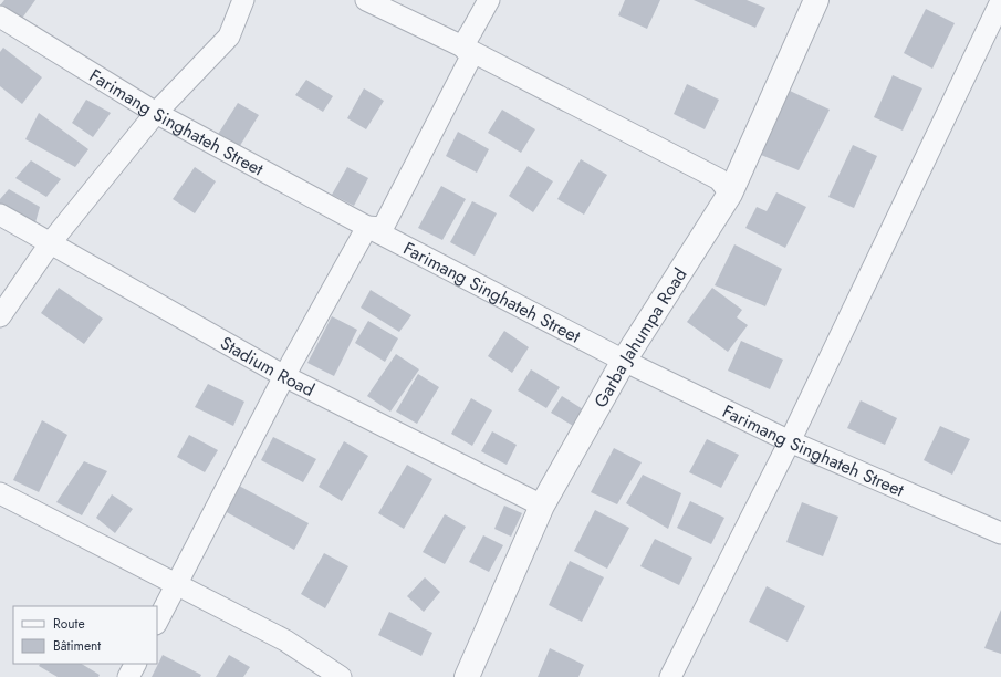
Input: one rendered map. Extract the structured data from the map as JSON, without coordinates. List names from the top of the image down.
{
  "streets": {
    "street": ["Farimang Singhateh Street", "Garba Jahumpa Road", "Stadium Road"]
  },
  "crossings": [
    ["Farimang Singhateh Street", "Garba Jahumpa Road"],
    ["Garba Jahumpa Road", "Stadium Road"]
  ],
  "legend": ["Route", "Bâtiment"]
}
